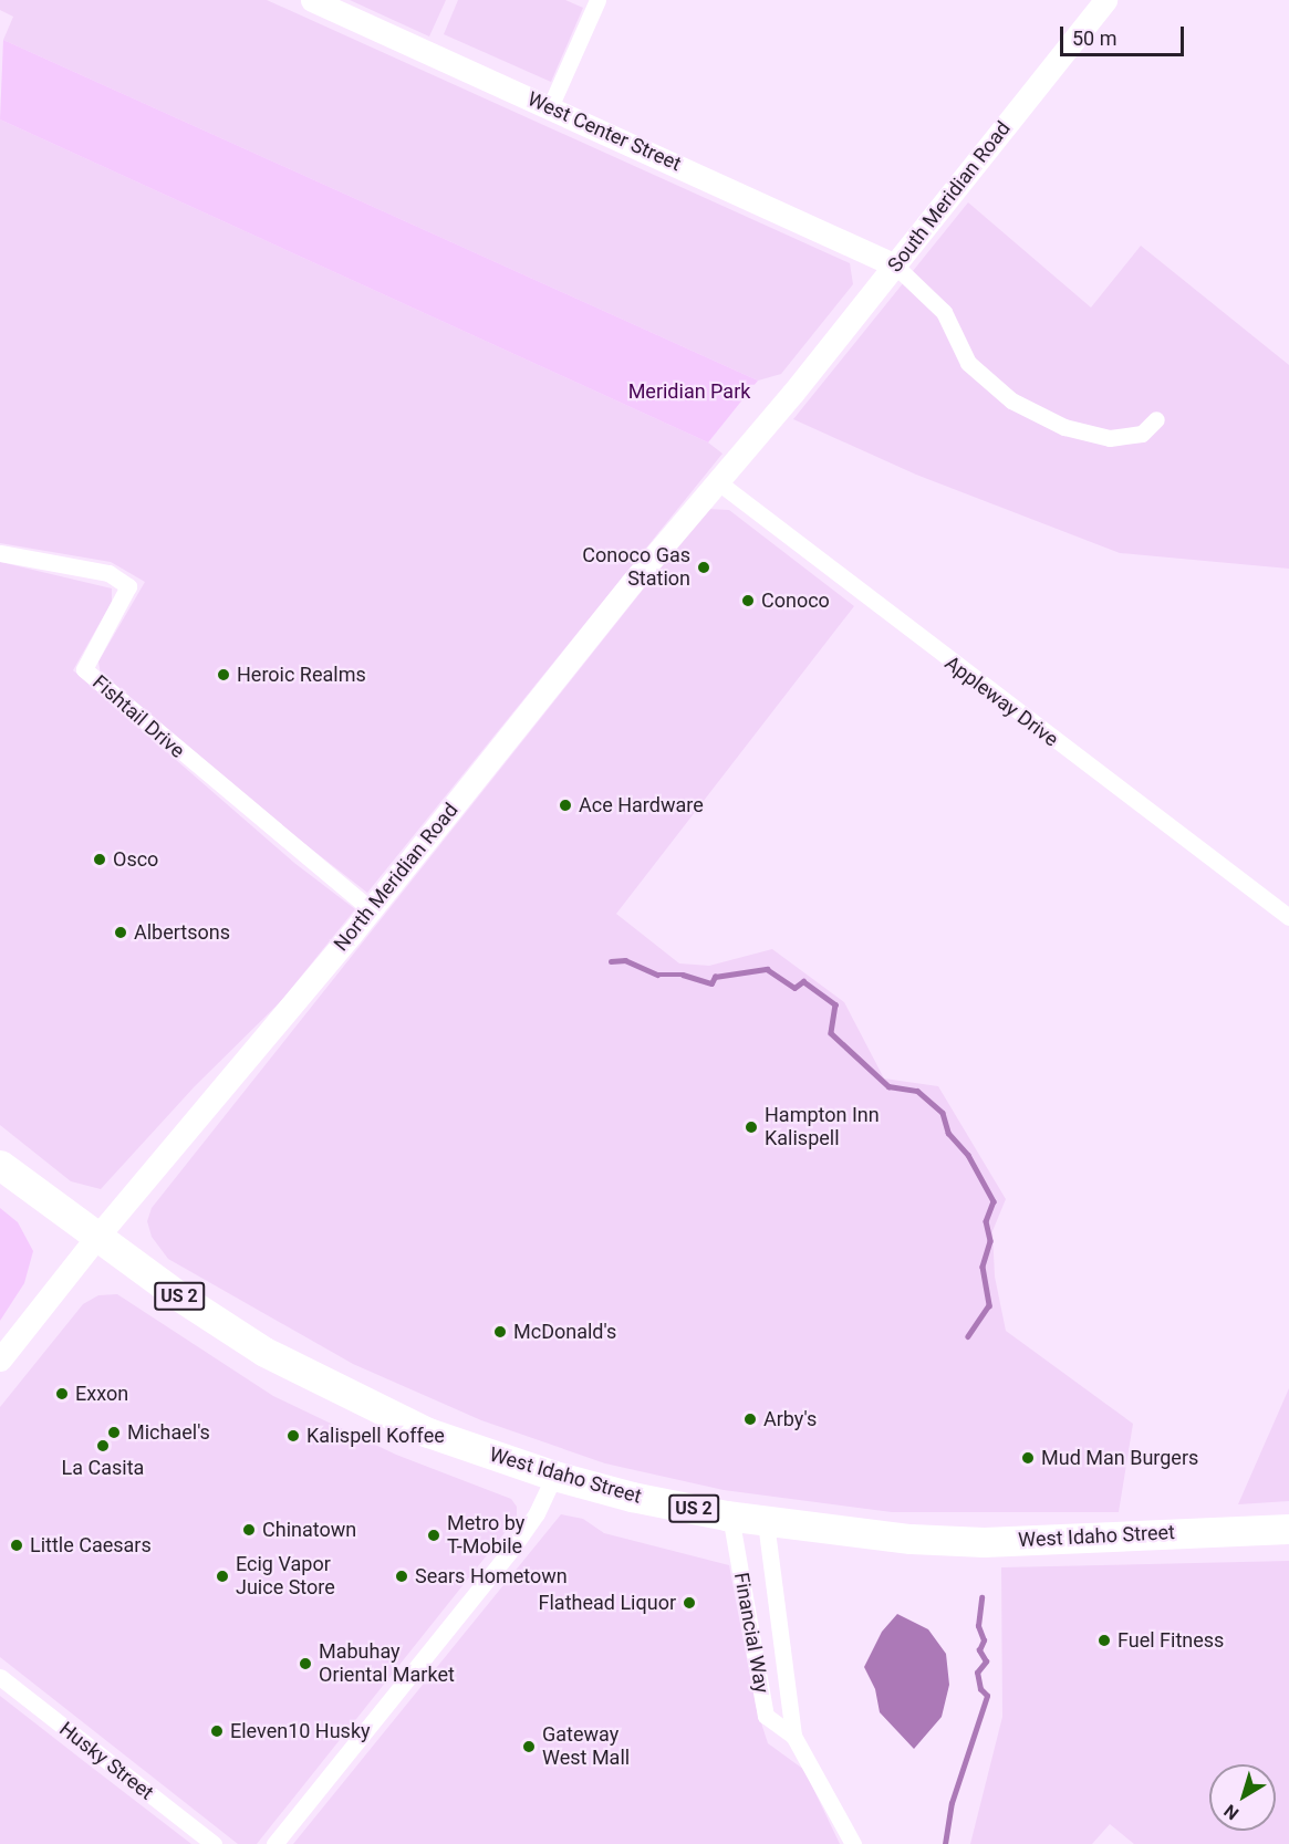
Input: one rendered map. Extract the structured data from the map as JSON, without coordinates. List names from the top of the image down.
{
  "streets": {
    "highway": ["US 2", "West Idaho Street"],
    "street": [
      "West Center Street",
      "South Meridian Road",
      "Appleway Drive",
      "Fishtail Drive",
      "North Meridian Road",
      "Financial Way",
      "Husky Street"
    ]
  },
  "crossings": [
    ["West Center Street", "South Meridian Road"],
    ["South Meridian Road", "North Meridian Road"],
    ["Appleway Drive", "North Meridian Road"],
    ["Fishtail Drive", "North Meridian Road"],
    ["North Meridian Road", "West Idaho Street"],
    ["West Idaho Street", "Financial Way"]
  ],
  "parks": ["Meridian Park"],
  "places": [
    "Conoco Gas Station",
    "Conoco",
    "Heroic Realms",
    "Ace Hardware",
    "Osco",
    "Albertsons",
    "Hampton Inn Kalispell",
    "McDonald's",
    "Exxon",
    "Arby's",
    "Michael's",
    "Kalispell Koffee",
    "La Casita",
    "Mud Man Burgers",
    "Chinatown",
    "Metro by T-Mobile",
    "Little Caesars",
    "Ecig Vapor Juice Store",
    "Sears Hometown",
    "Flathead Liquor",
    "Fuel Fitness",
    "Mabuhay Oriental Market",
    "Eleven10 Husky",
    "Gateway West Mall"
  ],
  "scale_bar": "50 m",
  "north": "bottom left"
}
